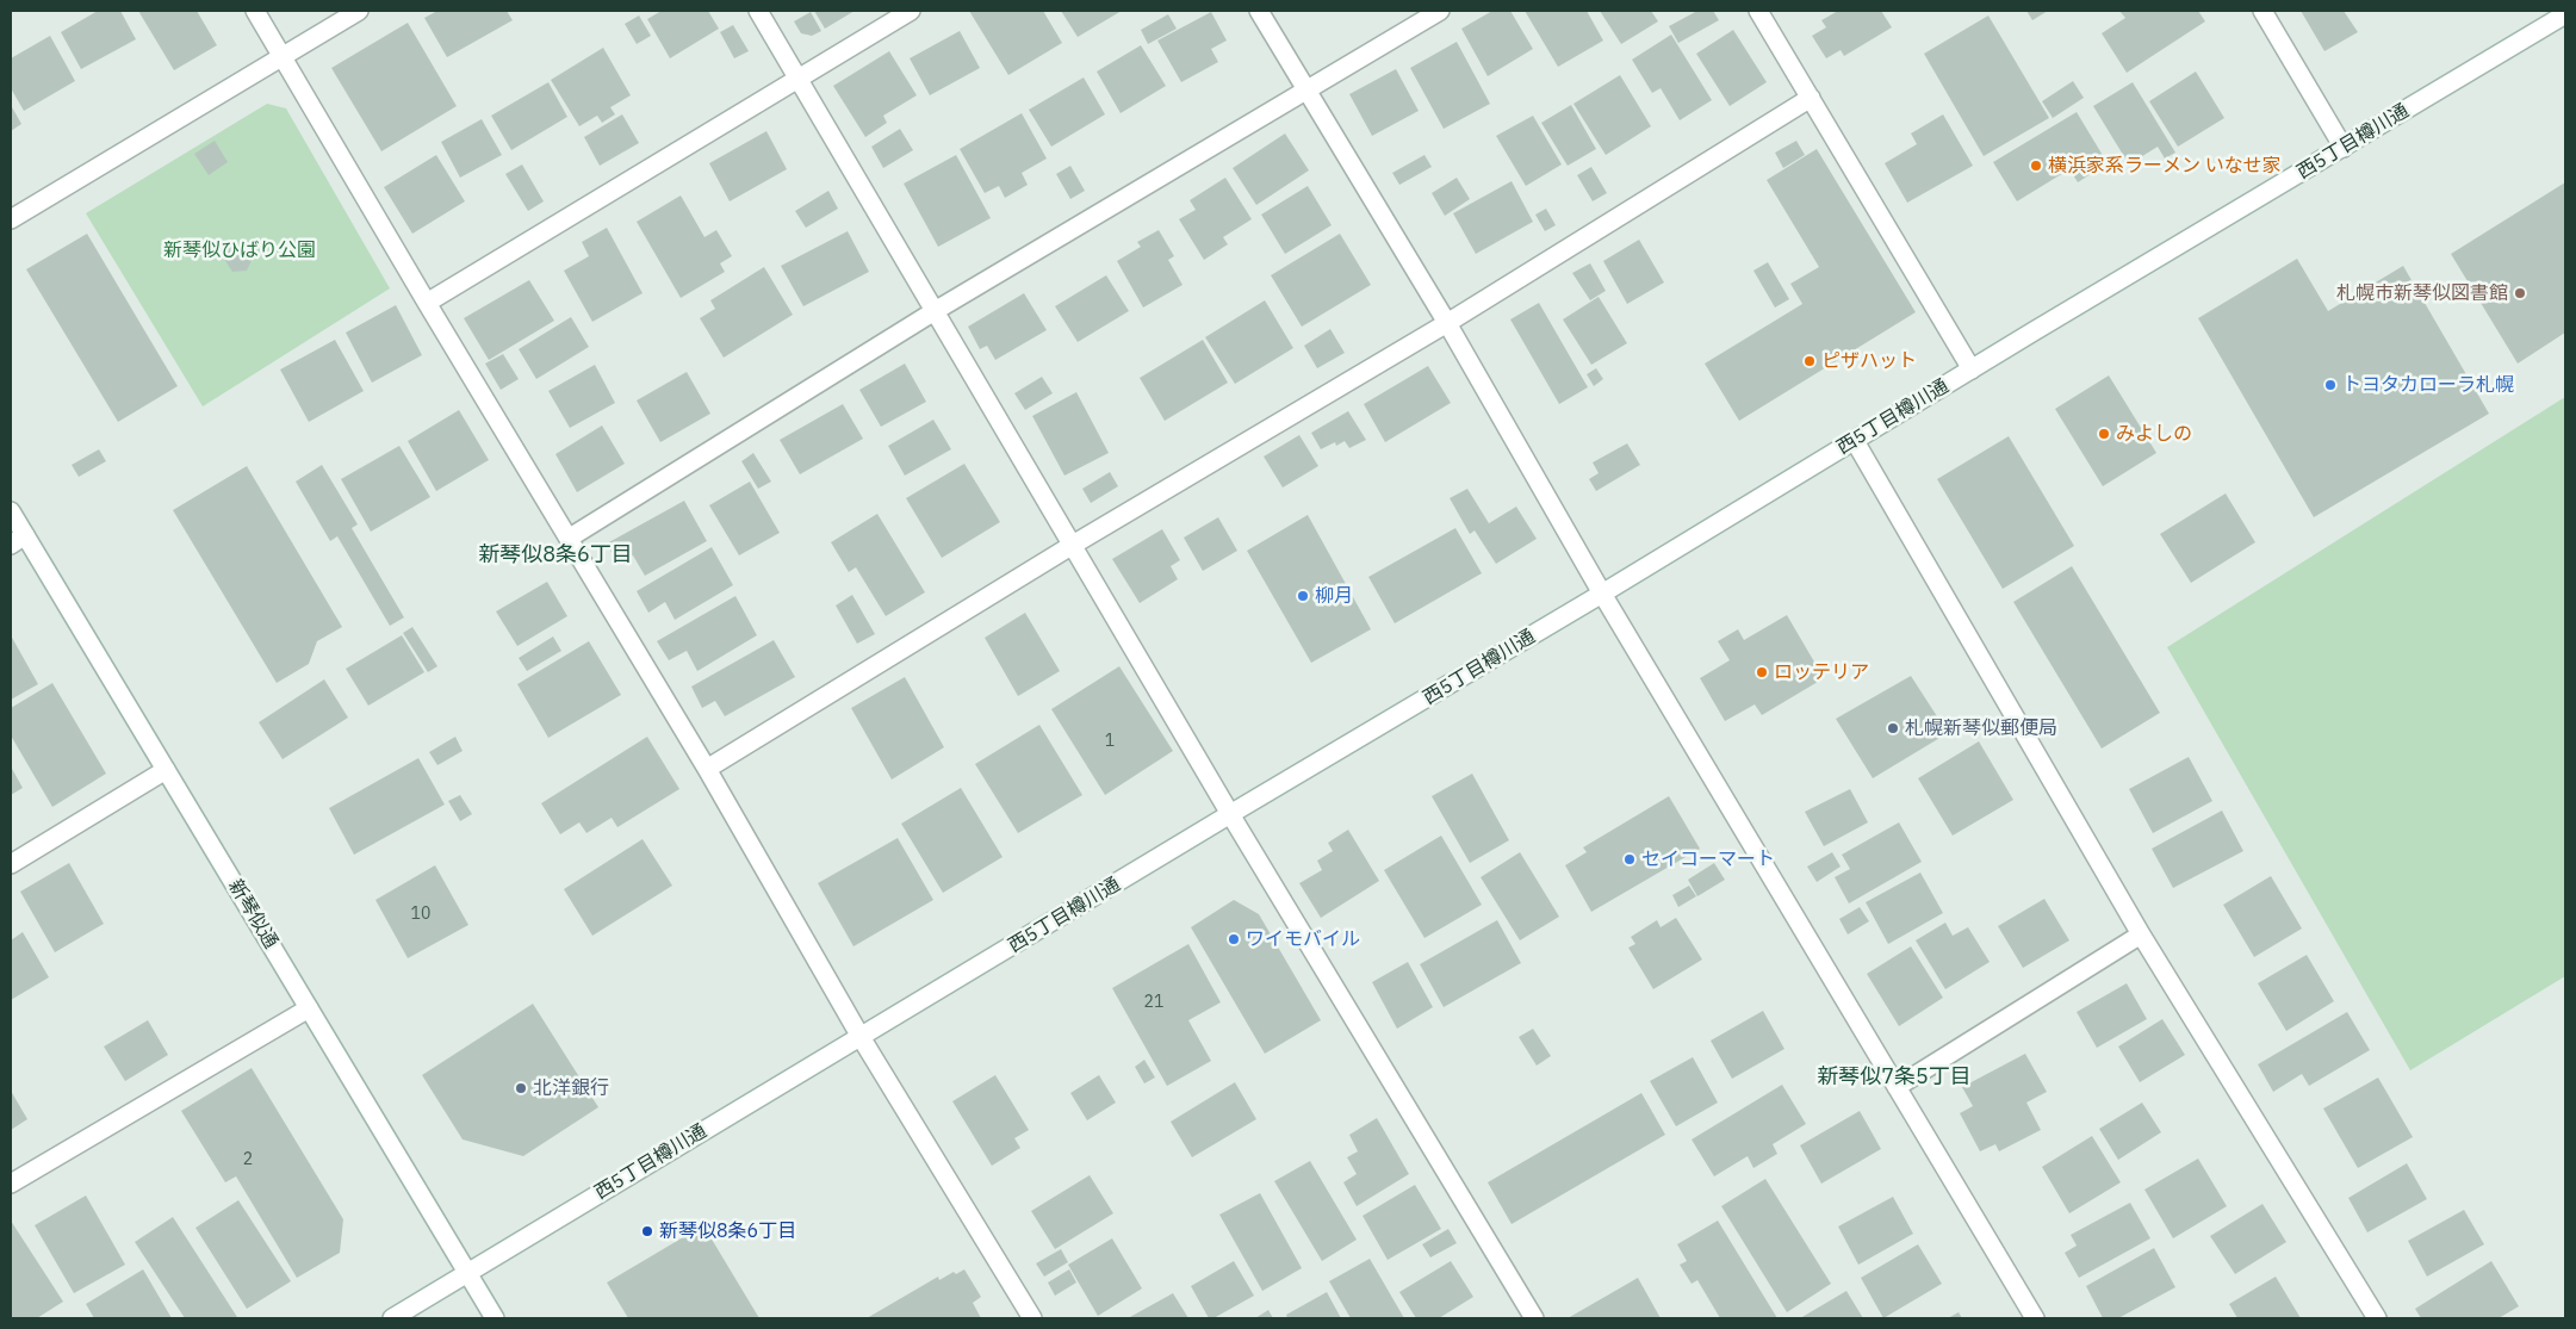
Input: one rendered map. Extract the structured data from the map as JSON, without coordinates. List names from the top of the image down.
{
  "streets": {
    "street": ["西5丁目樽川通", "新琴似通"]
  },
  "crossings": [
    ["西5丁目樽川通", "新琴似通"]
  ],
  "districts": ["新琴似8条6丁目", "新琴似7条5丁目"],
  "parks": ["新琴似ひばり公園"],
  "places": [
    "横浜家系ラーメン いなせ家",
    "札幌市新琴似図書館",
    "ピザハット",
    "トヨタカローラ札幌",
    "みよしの",
    "柳月",
    "ロッテリア",
    "札幌新琴似郵便局",
    "セイコーマート",
    "ワイモバイル",
    "北洋銀行",
    "新琴似8条6丁目"
  ],
  "house_numbers": [
    "1",
    "10",
    "21",
    "2"
  ]
}
